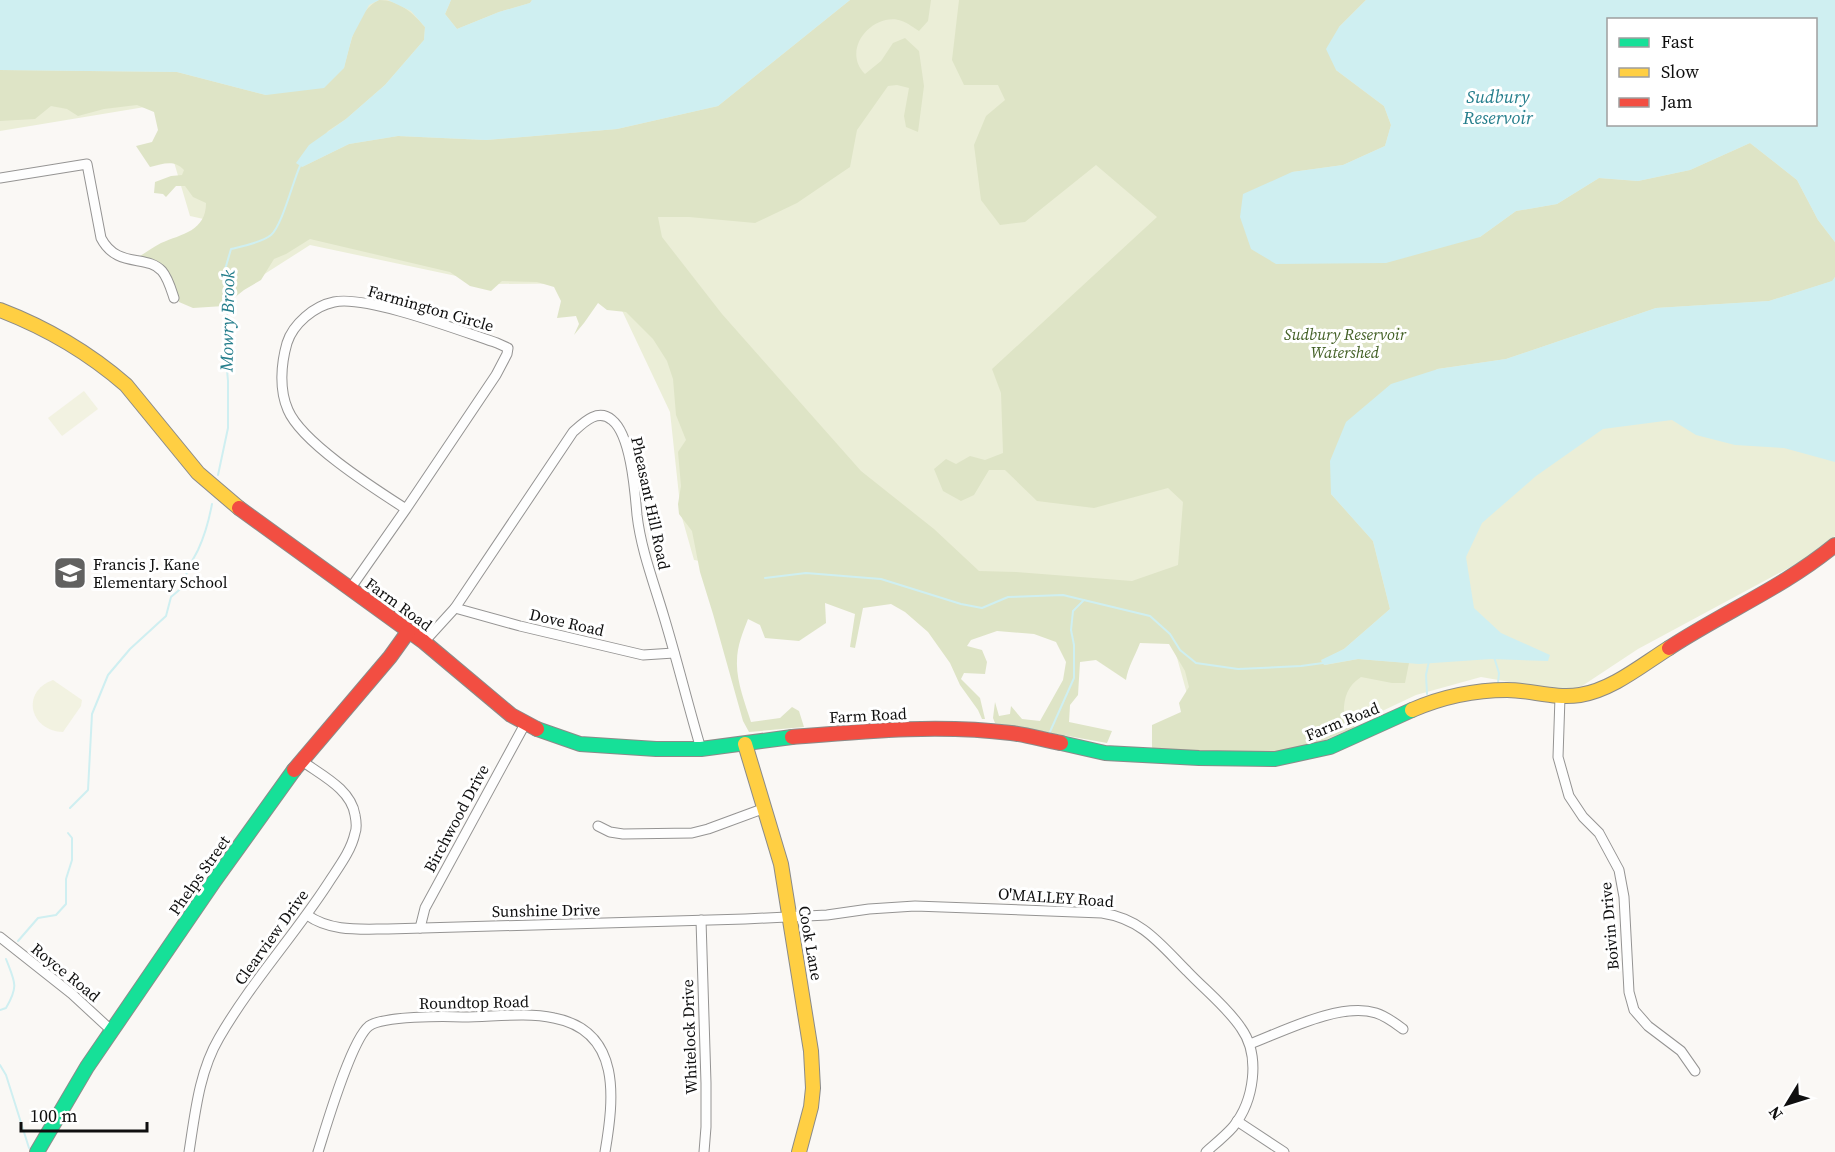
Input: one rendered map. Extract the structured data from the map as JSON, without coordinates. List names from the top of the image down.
{
  "streets": {
    "street": [
      "Farmington Circle",
      "Pheasant Hill Road",
      "Farm Road",
      "Dove Road",
      "Birchwood Drive",
      "Phelps Street",
      "O'MALLEY Road",
      "Sunshine Drive",
      "Boivin Drive",
      "Clearview Drive",
      "Cook Lane",
      "Royce Road",
      "Roundtop Road",
      "Whitelock Drive"
    ]
  },
  "crossings": [
    ["Farmington Circle", "Farm Road"],
    ["Pheasant Hill Road", "Farm Road"],
    ["Pheasant Hill Road", "Dove Road"],
    ["Farm Road", "Birchwood Drive"],
    ["Farm Road", "Phelps Street"],
    ["Farm Road", "Boivin Drive"],
    ["Farm Road", "Cook Lane"],
    ["Birchwood Drive", "Sunshine Drive"],
    ["Phelps Street", "Clearview Drive"],
    ["Phelps Street", "Royce Road"],
    ["O'MALLEY Road", "Sunshine Drive"],
    ["O'MALLEY Road", "Cook Lane"],
    ["Sunshine Drive", "Clearview Drive"],
    ["Sunshine Drive", "Cook Lane"],
    ["Sunshine Drive", "Whitelock Drive"]
  ],
  "water": ["Sudbury Reservoir", "Mowry Brook"],
  "parks": ["Sudbury Reservoir Watershed"],
  "places": {
    "school or university": ["Francis J. Kane Elementary School"]
  },
  "legend": ["Fast", "Slow", "Jam"],
  "scale_bar": "100 m",
  "north": "bottom left"
}
